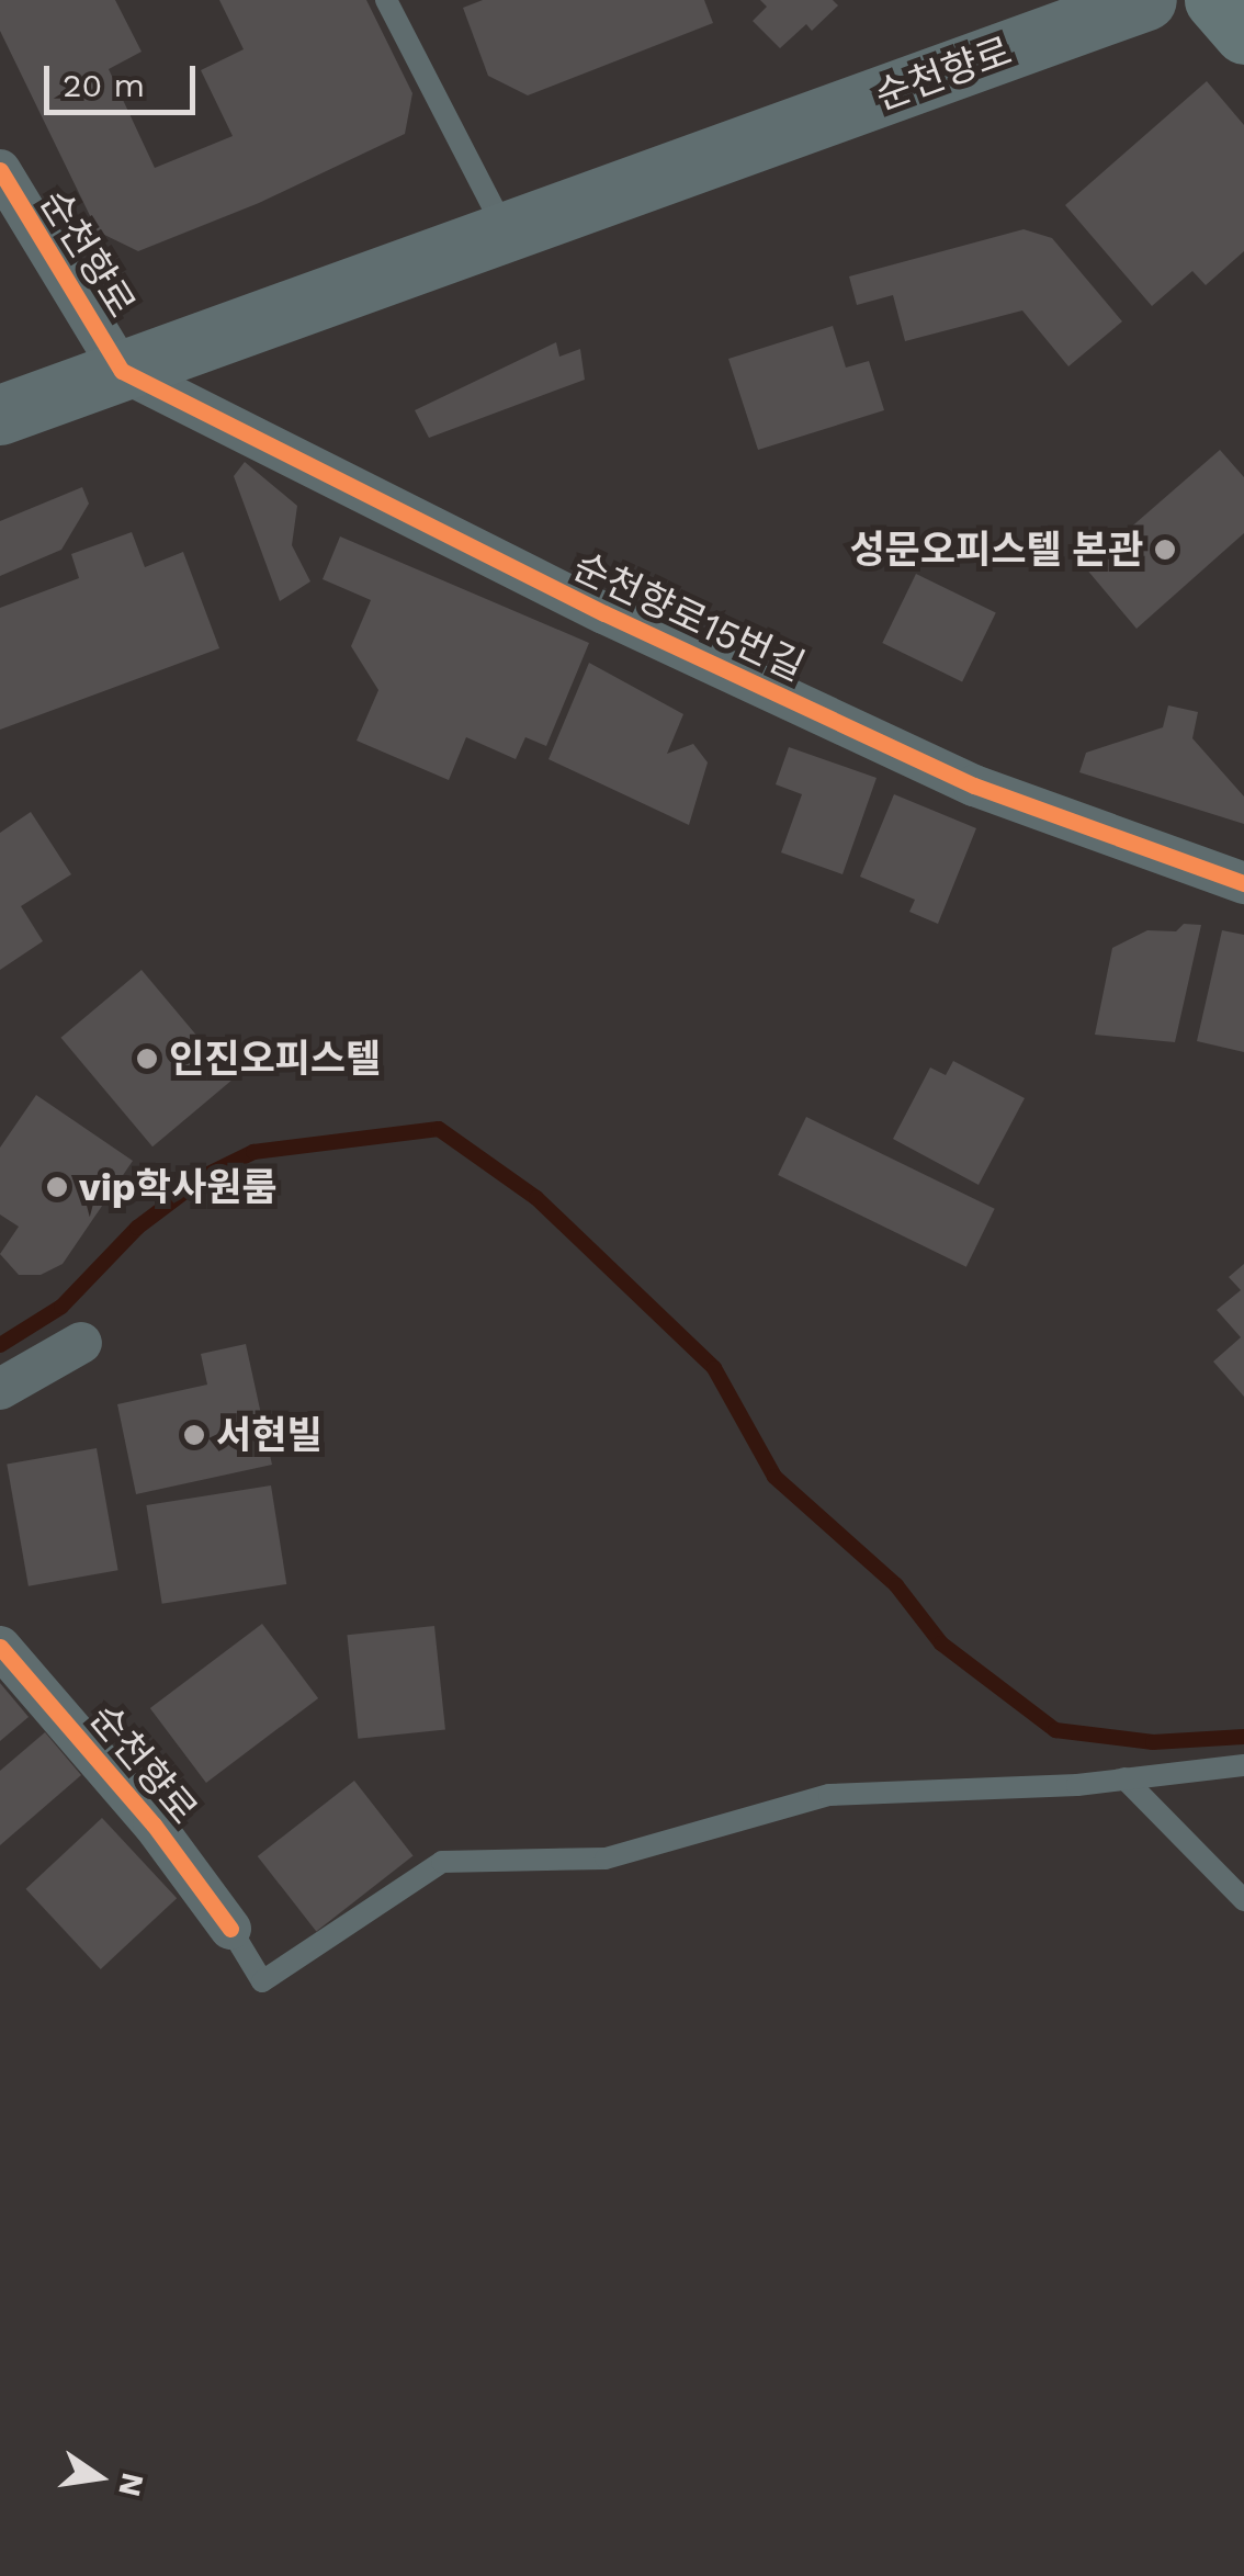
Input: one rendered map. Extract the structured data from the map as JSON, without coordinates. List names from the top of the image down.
{
  "streets": {
    "main road": ["순천향로"],
    "street": ["순천향로15번길"]
  },
  "crossings": [
    ["순천향로", "순천향로15번길"]
  ],
  "places": [
    "성문오피스텔 본관",
    "인진오피스텔",
    "vip학사원룸",
    "서현빌"
  ],
  "scale_bar": "20 m",
  "north": "right"
}
